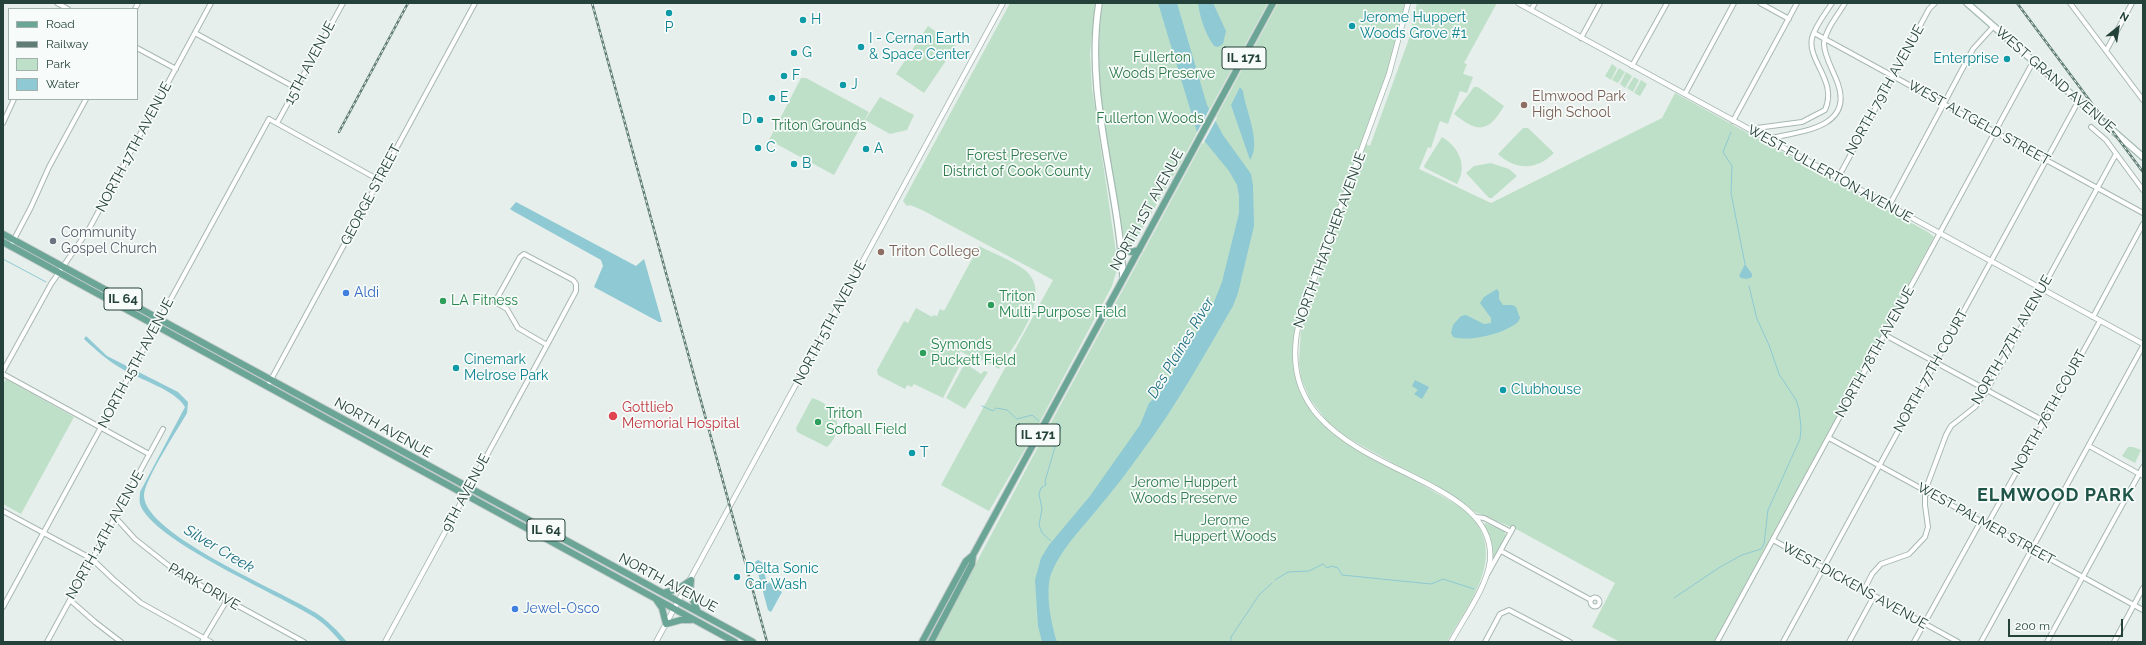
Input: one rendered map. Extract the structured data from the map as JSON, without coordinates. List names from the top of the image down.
{
  "streets": {
    "main road": [
      "IL 171",
      "WEST GRAND AVENUE",
      "NORTH 1ST AVENUE",
      "IL 64",
      "NORTH AVENUE"
    ],
    "street": [
      "15TH AVENUE",
      "NORTH 79TH AVENUE",
      "WEST ALTGELD STREET",
      "NORTH 17TH AVENUE",
      "WEST FULLERTON AVENUE",
      "GEORGE STREET",
      "NORTH THATCHER AVENUE",
      "NORTH 5TH AVENUE",
      "NORTH 77TH AVENUE",
      "NORTH 78TH AVENUE",
      "NORTH 15TH AVENUE",
      "NORTH 77TH COURT",
      "NORTH 76TH COURT",
      "9TH AVENUE",
      "WEST PALMER STREET",
      "NORTH 14TH AVENUE",
      "WEST DICKENS AVENUE",
      "PARK DRIVE"
    ]
  },
  "crossings": [
    ["15TH AVENUE", "NORTH 15TH AVENUE"],
    ["WEST GRAND AVENUE", "NORTH 78TH AVENUE"],
    ["WEST GRAND AVENUE", "NORTH 77TH COURT"],
    ["NORTH 79TH AVENUE", "WEST ALTGELD STREET"],
    ["NORTH 79TH AVENUE", "WEST FULLERTON AVENUE"],
    ["WEST ALTGELD STREET", "NORTH 77TH AVENUE"],
    ["WEST ALTGELD STREET", "NORTH 78TH AVENUE"],
    ["WEST ALTGELD STREET", "NORTH 77TH COURT"],
    ["NORTH 17TH AVENUE", "NORTH AVENUE"],
    ["WEST FULLERTON AVENUE", "NORTH 77TH AVENUE"],
    ["WEST FULLERTON AVENUE", "NORTH 78TH AVENUE"],
    ["WEST FULLERTON AVENUE", "NORTH 77TH COURT"],
    ["WEST FULLERTON AVENUE", "NORTH 76TH COURT"],
    ["GEORGE STREET", "NORTH AVENUE"],
    ["NORTH 5TH AVENUE", "NORTH AVENUE"],
    ["NORTH 77TH AVENUE", "WEST PALMER STREET"],
    ["NORTH 77TH AVENUE", "WEST DICKENS AVENUE"],
    ["NORTH 78TH AVENUE", "WEST PALMER STREET"],
    ["NORTH 78TH AVENUE", "WEST DICKENS AVENUE"],
    ["NORTH 15TH AVENUE", "NORTH AVENUE"],
    ["NORTH 77TH COURT", "WEST PALMER STREET"],
    ["NORTH 77TH COURT", "WEST DICKENS AVENUE"],
    ["NORTH 76TH COURT", "WEST PALMER STREET"],
    ["NORTH AVENUE", "9TH AVENUE"],
    ["NORTH 14TH AVENUE", "PARK DRIVE"]
  ],
  "districts": ["ELMWOOD PARK"],
  "water": ["Des Plaines River", "Silver Creek"],
  "parks": [
    "Fullerton Woods Preserve",
    "Fullerton Woods",
    "Triton Grounds",
    "Forest Preserve District of Cook County",
    "Jerome Huppert Woods Preserve",
    "Jerome Huppert Woods"
  ],
  "places": [
    "P",
    "H",
    "Jerome Huppert Woods Grove #1",
    "I - Cernan Earth & Space Center",
    "G",
    "Enterprise",
    "F",
    "J",
    "E",
    "Elmwood Park High School",
    "D",
    "C",
    "A",
    "B",
    "Community Gospel Church",
    "Triton College",
    "Aldi",
    "LA Fitness",
    "Triton Multi-Purpose Field",
    "Symonds Puckett Field",
    "Cinemark Melrose Park",
    "Clubhouse",
    "Gottlieb Memorial Hospital",
    "Triton Sofball Field",
    "T",
    "Delta Sonic Car Wash",
    "Jewel-Osco"
  ],
  "legend": [
    "Road",
    "Railway",
    "Park",
    "Water"
  ],
  "scale_bar": "200 m",
  "north": "top right"
}
